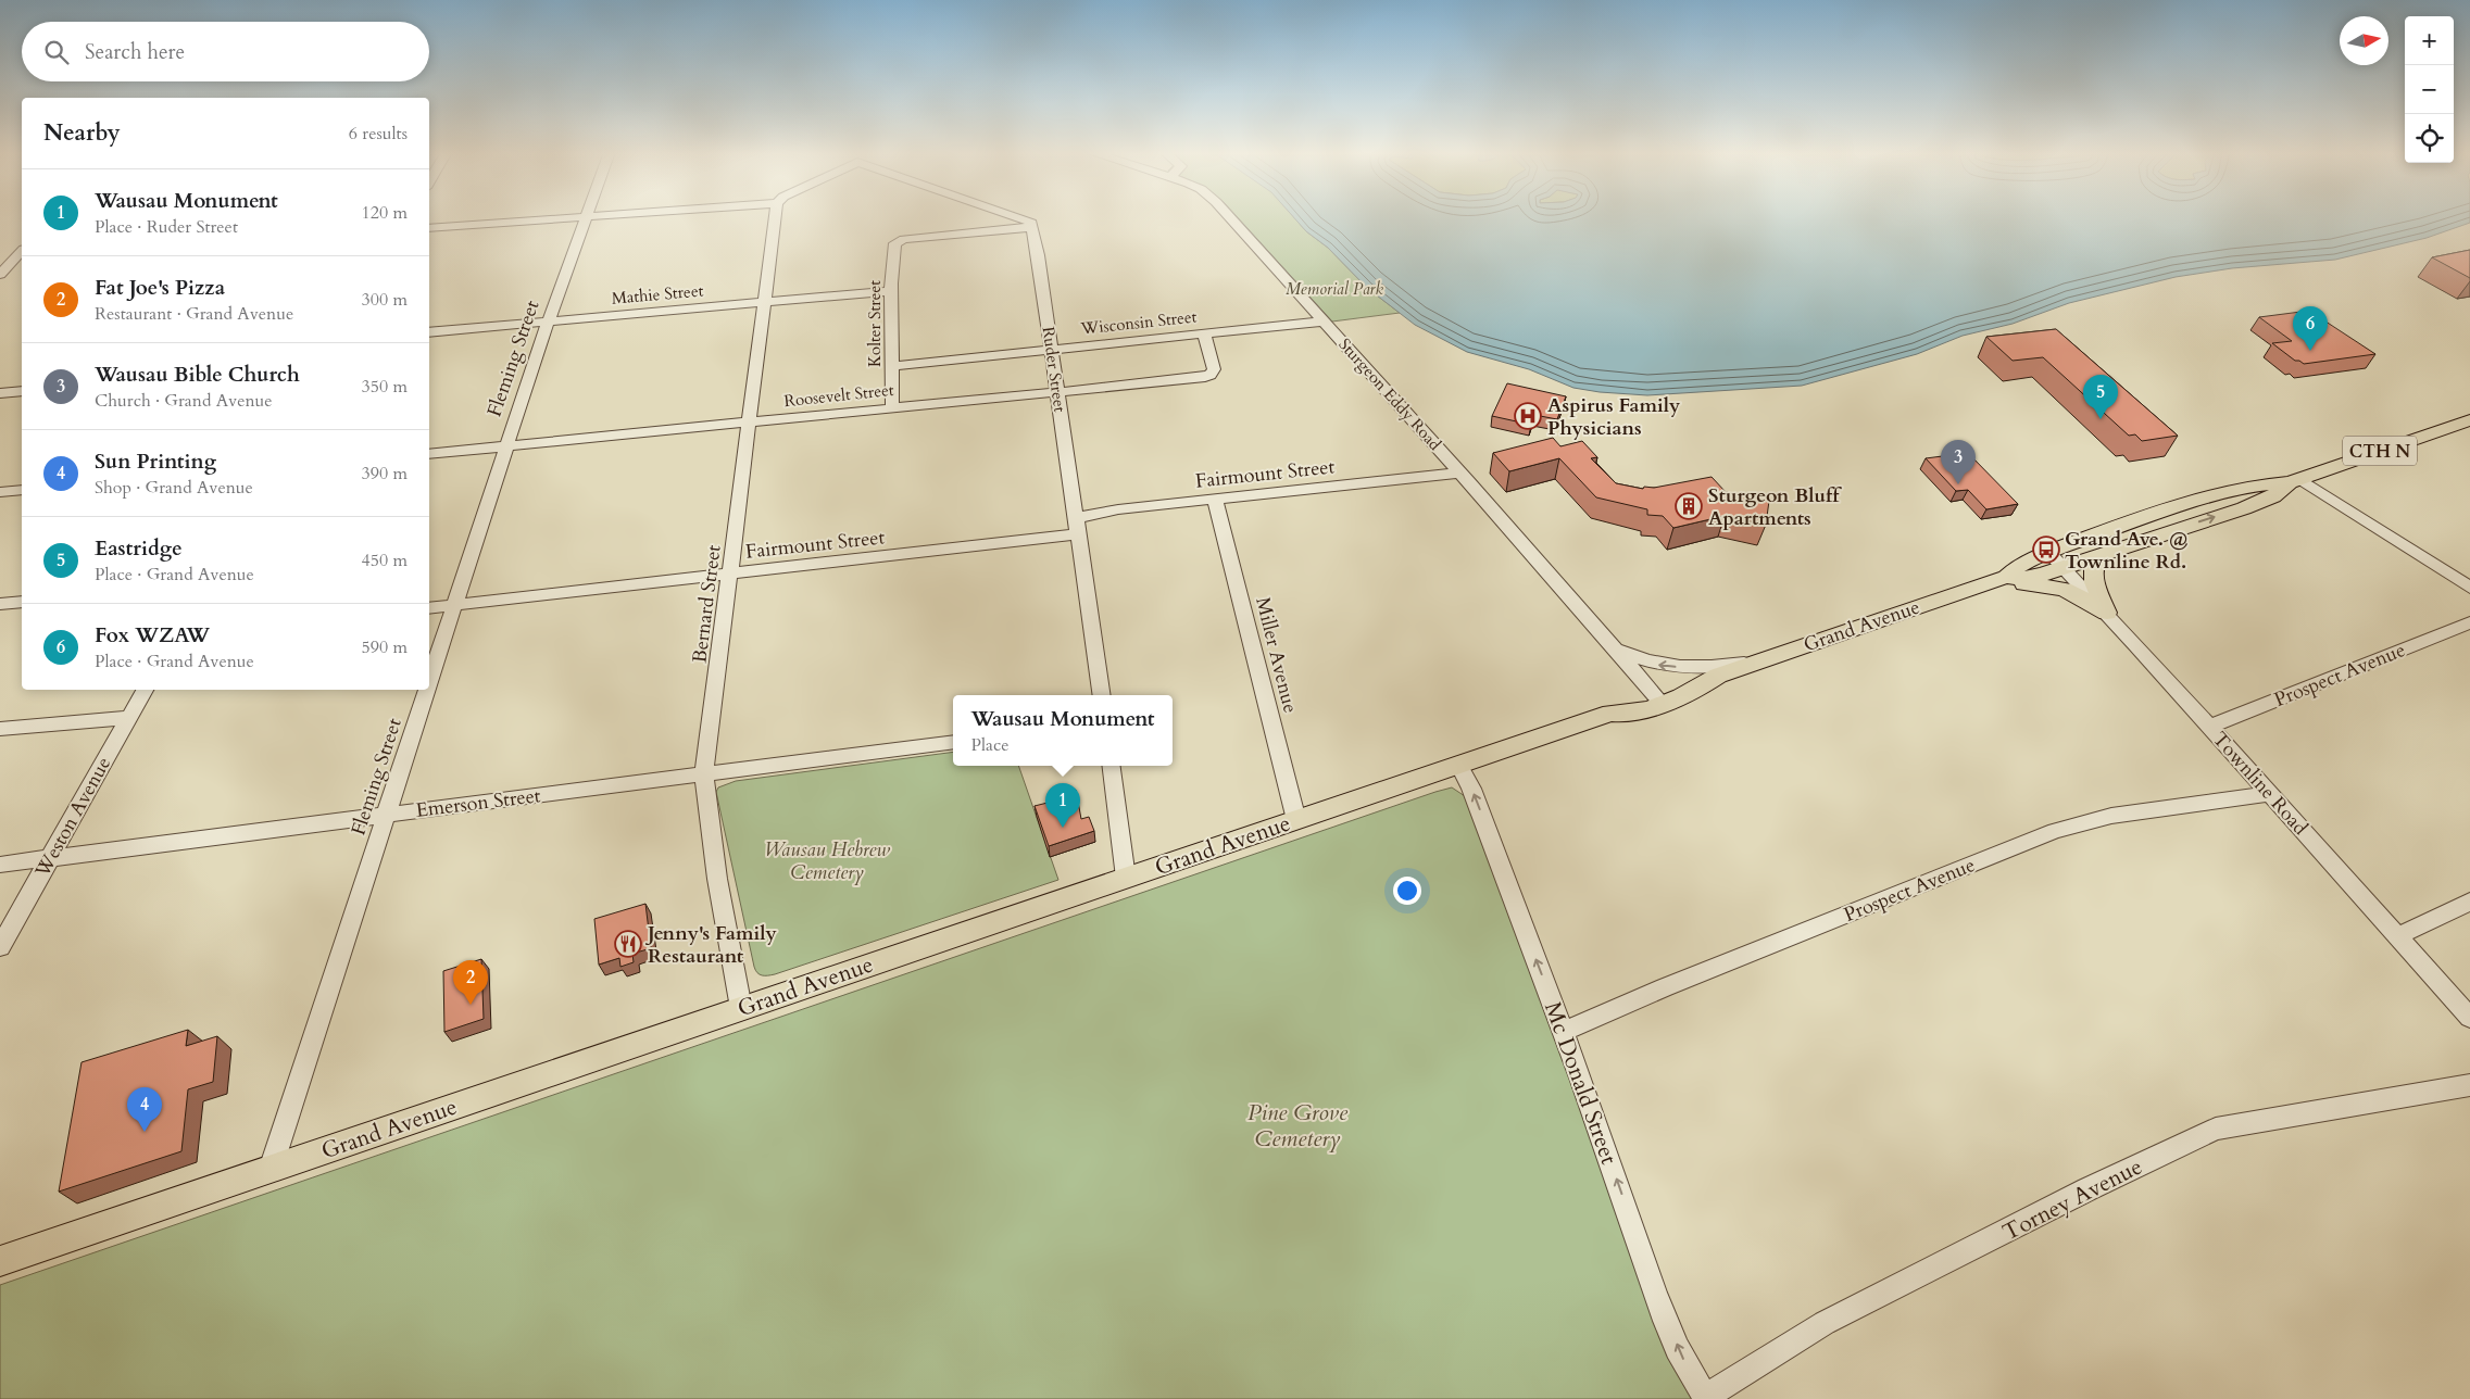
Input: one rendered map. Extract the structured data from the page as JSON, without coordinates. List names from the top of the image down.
{
  "streets": {
    "main road": ["CTH N", "Grand Avenue"],
    "street": [
      "Mathie Street",
      "Wisconsin Street",
      "Kolter Street",
      "Fleming Street",
      "Ruder Street",
      "Sturgeon Eddy Road",
      "Roosevelt Street",
      "Fairmount Street",
      "Bernard Street",
      "Miller Avenue",
      "Prospect Avenue",
      "Townline Road",
      "Emerson Street",
      "Weston Avenue",
      "Mc Donald Street",
      "Torney Avenue"
    ]
  },
  "crossings": [
    ["Mathie Street", "Kolter Street"],
    ["Mathie Street", "Fleming Street"],
    ["Mathie Street", "Bernard Street"],
    ["Wisconsin Street", "Kolter Street"],
    ["Wisconsin Street", "Ruder Street"],
    ["Wisconsin Street", "Sturgeon Eddy Road"],
    ["Wisconsin Street", "Roosevelt Street"],
    ["Kolter Street", "Roosevelt Street"],
    ["Fleming Street", "Roosevelt Street"],
    ["Fleming Street", "Fairmount Street"],
    ["Fleming Street", "Grand Avenue"],
    ["Fleming Street", "Emerson Street"],
    ["Ruder Street", "Roosevelt Street"],
    ["Ruder Street", "Fairmount Street"],
    ["Sturgeon Eddy Road", "Fairmount Street"],
    ["Sturgeon Eddy Road", "Grand Avenue"],
    ["Roosevelt Street", "Bernard Street"],
    ["Fairmount Street", "Bernard Street"],
    ["Fairmount Street", "Miller Avenue"],
    ["Bernard Street", "Grand Avenue"],
    ["Bernard Street", "Emerson Street"],
    ["Grand Avenue", "Miller Avenue"],
    ["Grand Avenue", "Townline Road"],
    ["Grand Avenue", "Mc Donald Street"],
    ["Prospect Avenue", "Townline Road"],
    ["Prospect Avenue", "Mc Donald Street"],
    ["Emerson Street", "Weston Avenue"],
    ["Mc Donald Street", "Torney Avenue"]
  ],
  "one_way": ["Mc Donald Street"],
  "parks": ["Memorial Park", "Wausau Hebrew Cemetery", "Pine Grove Cemetery"],
  "places": {
    "hospital": ["Aspirus Family Physicians"],
    "building": ["Sturgeon Bluff Apartments"],
    "bus stop": ["Grand Ave. @ Townline Rd."],
    "restaurant": ["Jenny's Family Restaurant"]
  },
  "north": "right",
  "page": {
    "map_buttons": ["+", "−"],
    "search": "Search here",
    "heading": ["Nearby", "6 results"],
    "list": [
      {
        "mark": "1",
        "name": "Wausau Monument",
        "note": "Place · Ruder Street",
        "value": "120 m"
      },
      {
        "mark": "2",
        "name": "Fat Joe's Pizza",
        "note": "Restaurant · Grand Avenue",
        "value": "300 m"
      },
      {
        "mark": "3",
        "name": "Wausau Bible Church",
        "note": "Church · Grand Avenue",
        "value": "350 m"
      },
      {
        "mark": "4",
        "name": "Sun Printing",
        "note": "Shop · Grand Avenue",
        "value": "390 m"
      },
      {
        "mark": "5",
        "name": "Eastridge",
        "note": "Place · Grand Avenue",
        "value": "450 m"
      },
      {
        "mark": "6",
        "name": "Fox WZAW",
        "note": "Place · Grand Avenue",
        "value": "590 m"
      }
    ],
    "pins": [
      "6",
      "5",
      "3",
      "1",
      "2",
      "4"
    ],
    "popup": ["Wausau Monument", "Place"]
  }
}
